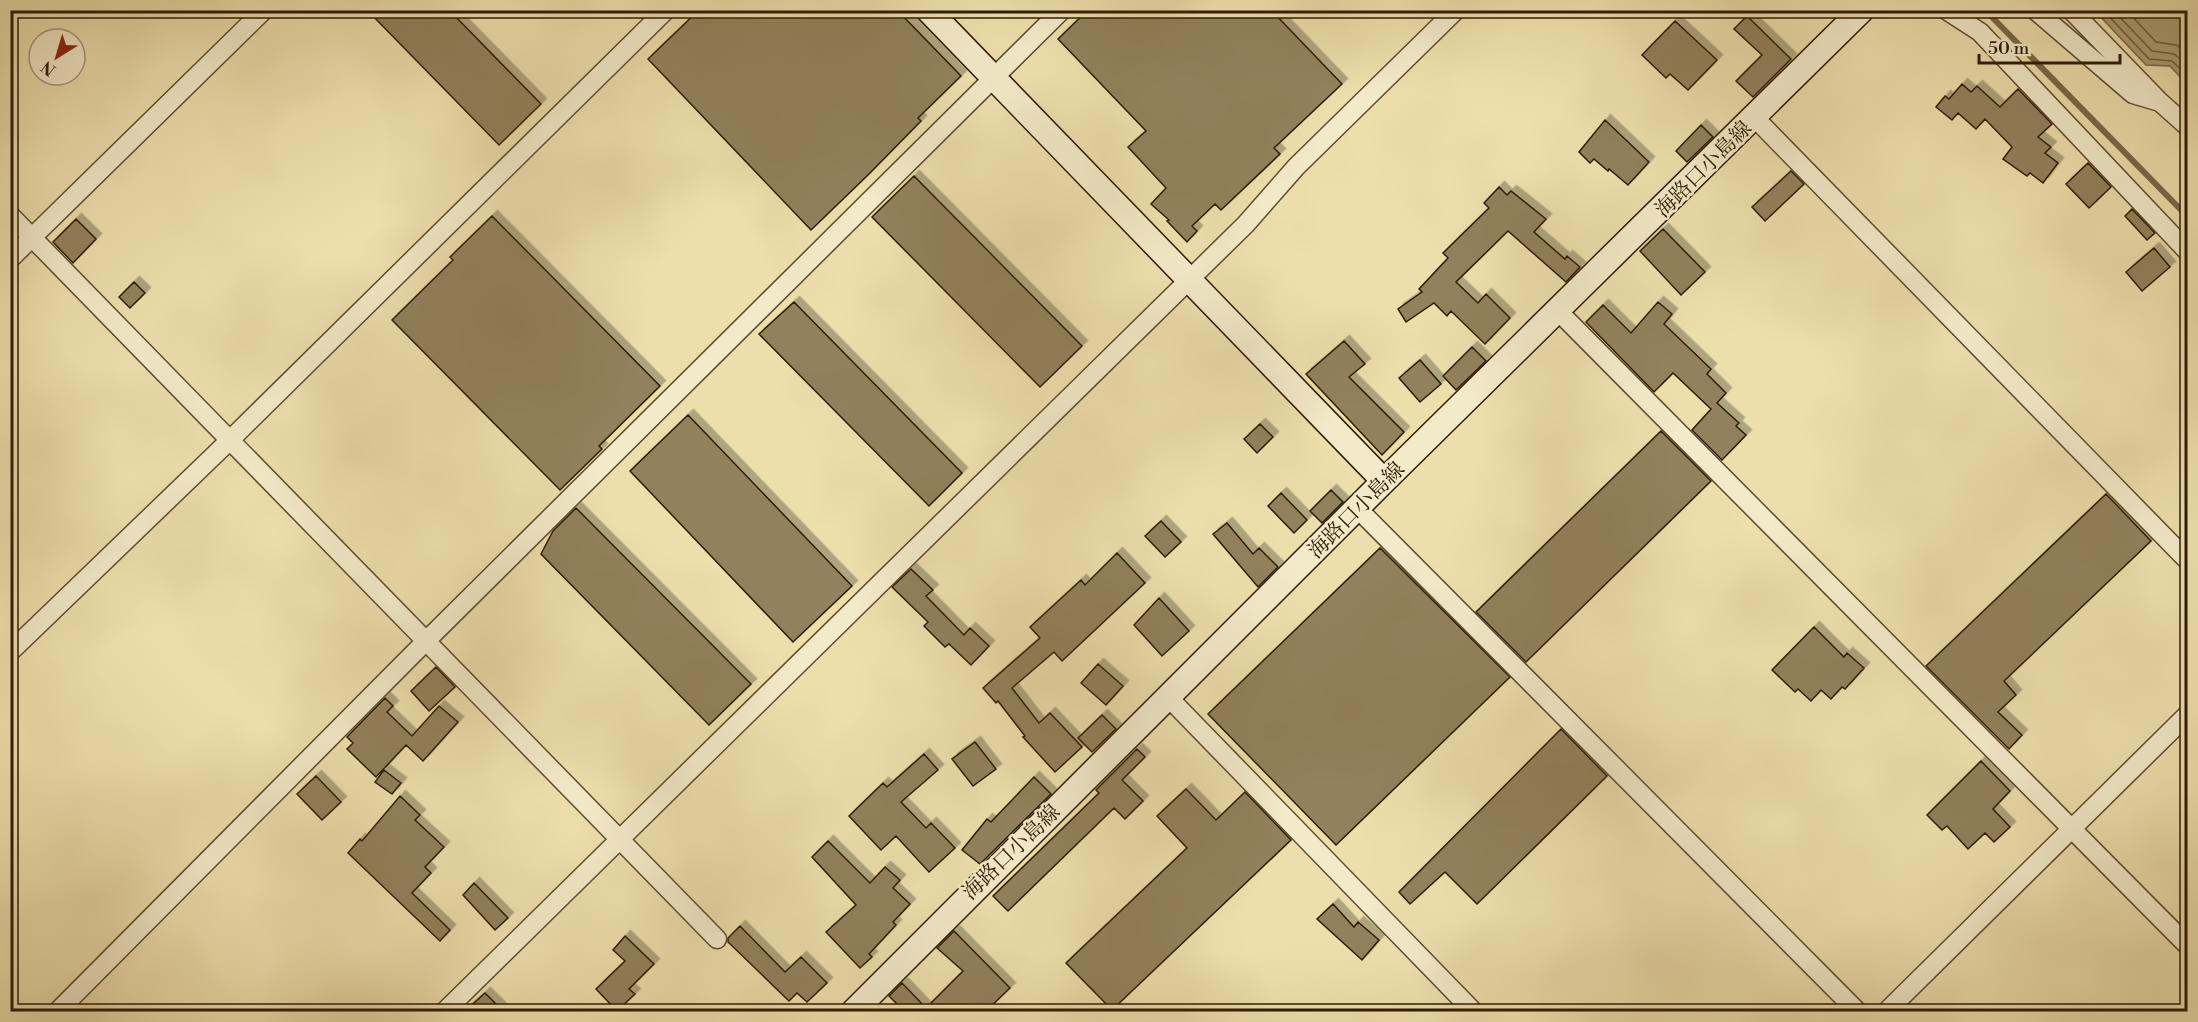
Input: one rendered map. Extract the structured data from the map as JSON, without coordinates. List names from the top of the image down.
{
  "streets": {
    "main road": ["海路口小島線"]
  },
  "scale_bar": "50 m",
  "north": "bottom left"
}
